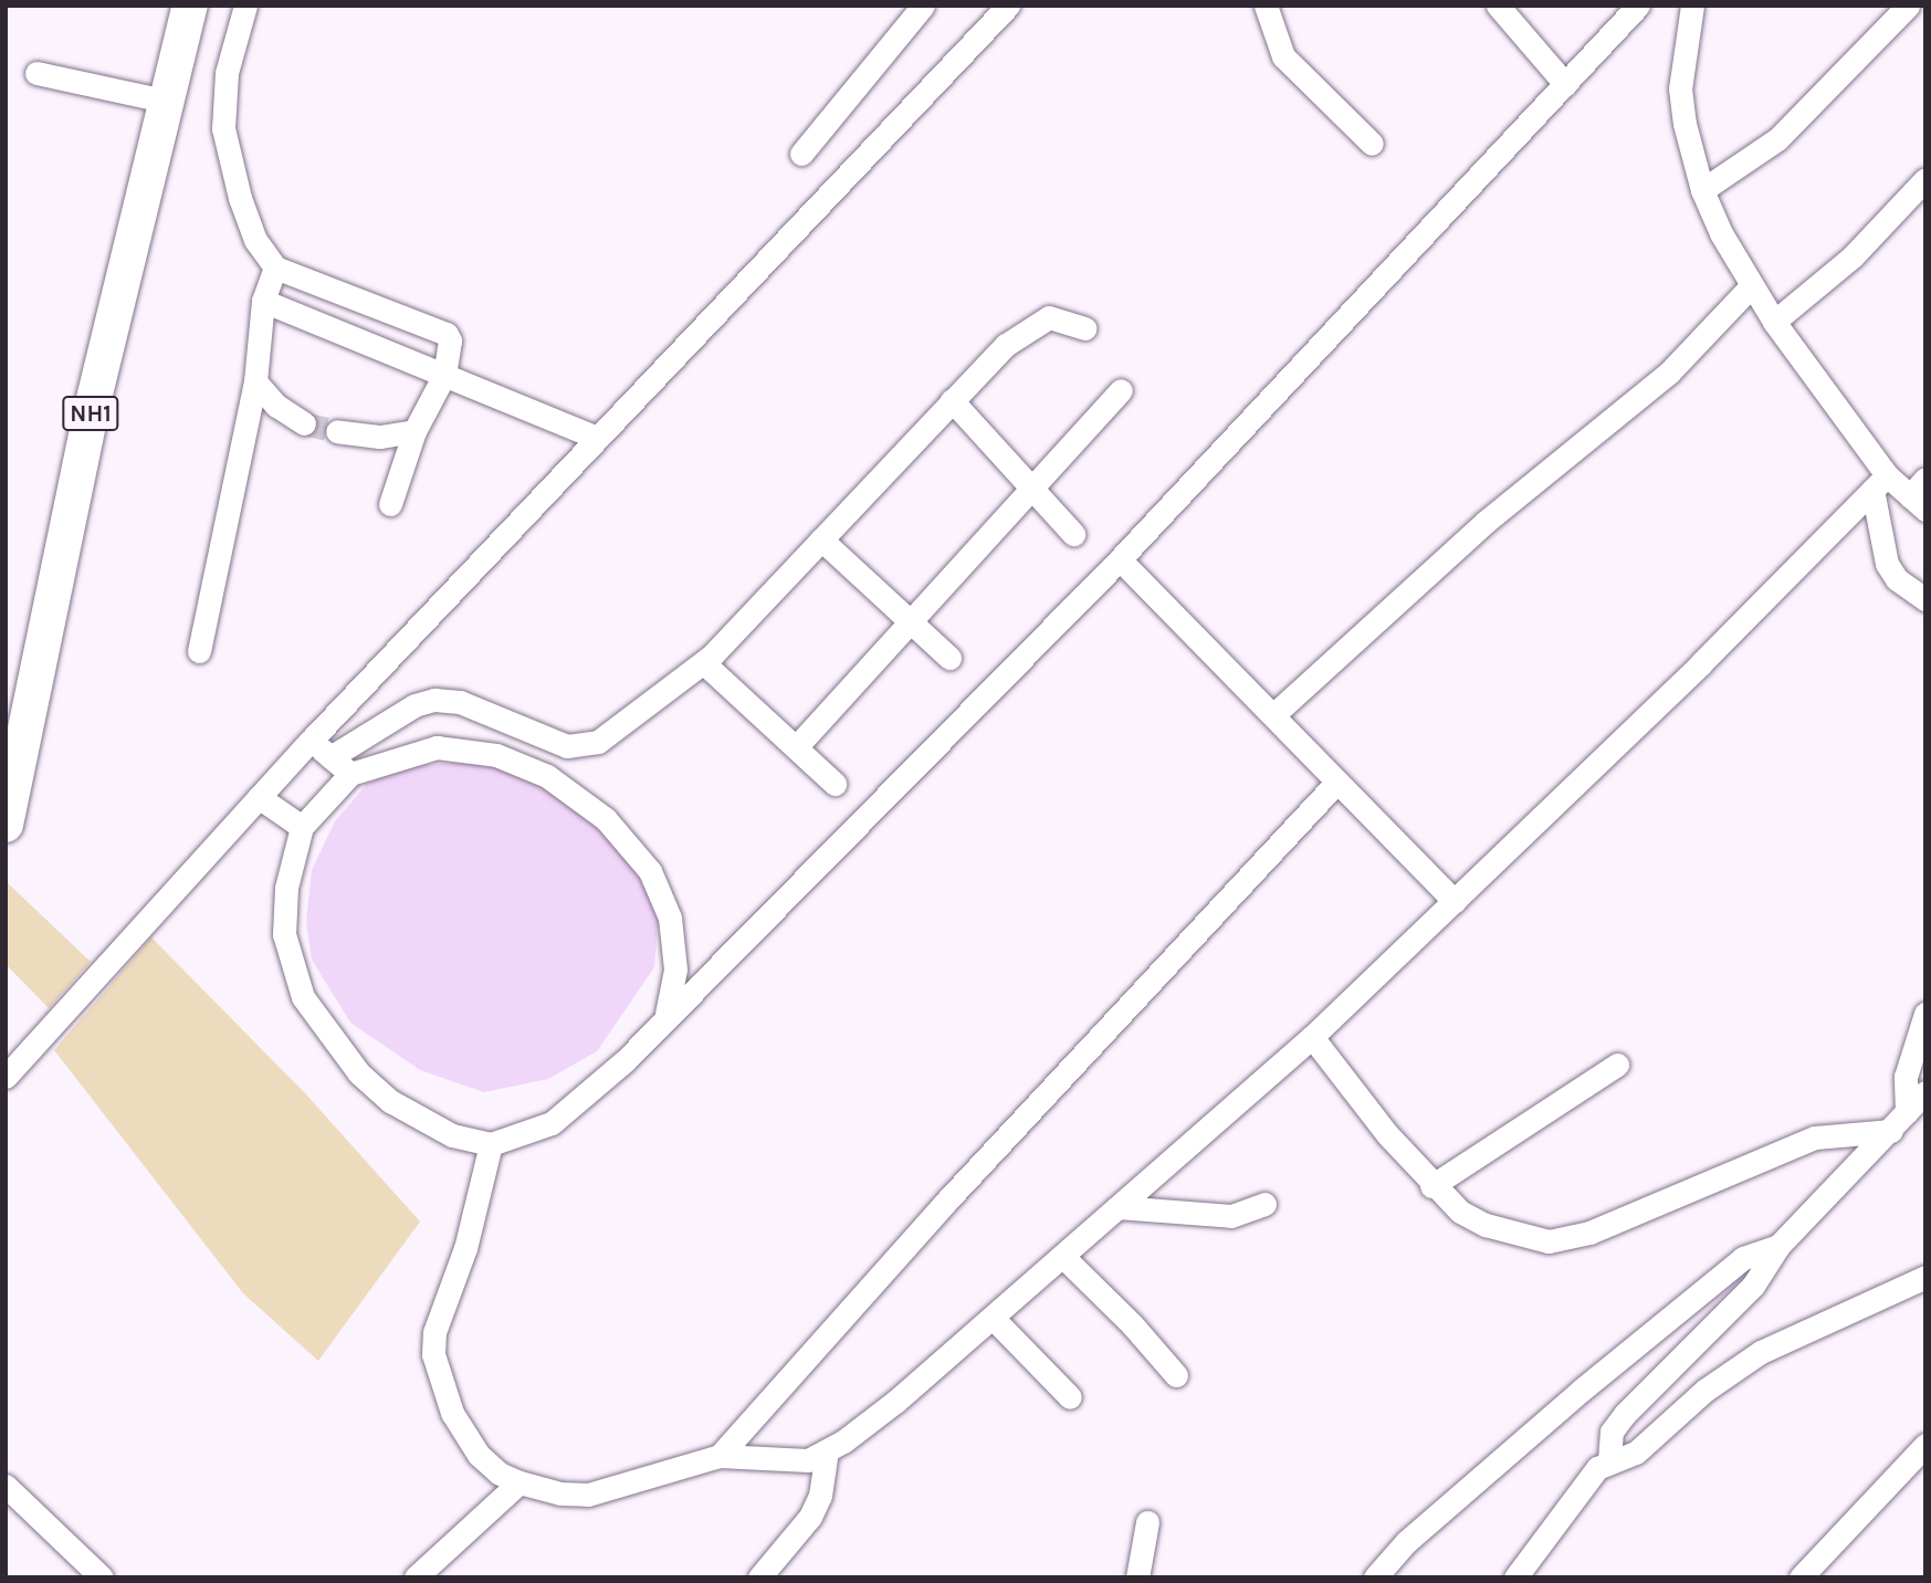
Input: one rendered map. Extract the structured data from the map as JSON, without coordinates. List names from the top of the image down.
{
  "streets": {
    "highway": ["NH1"]
  }
}
